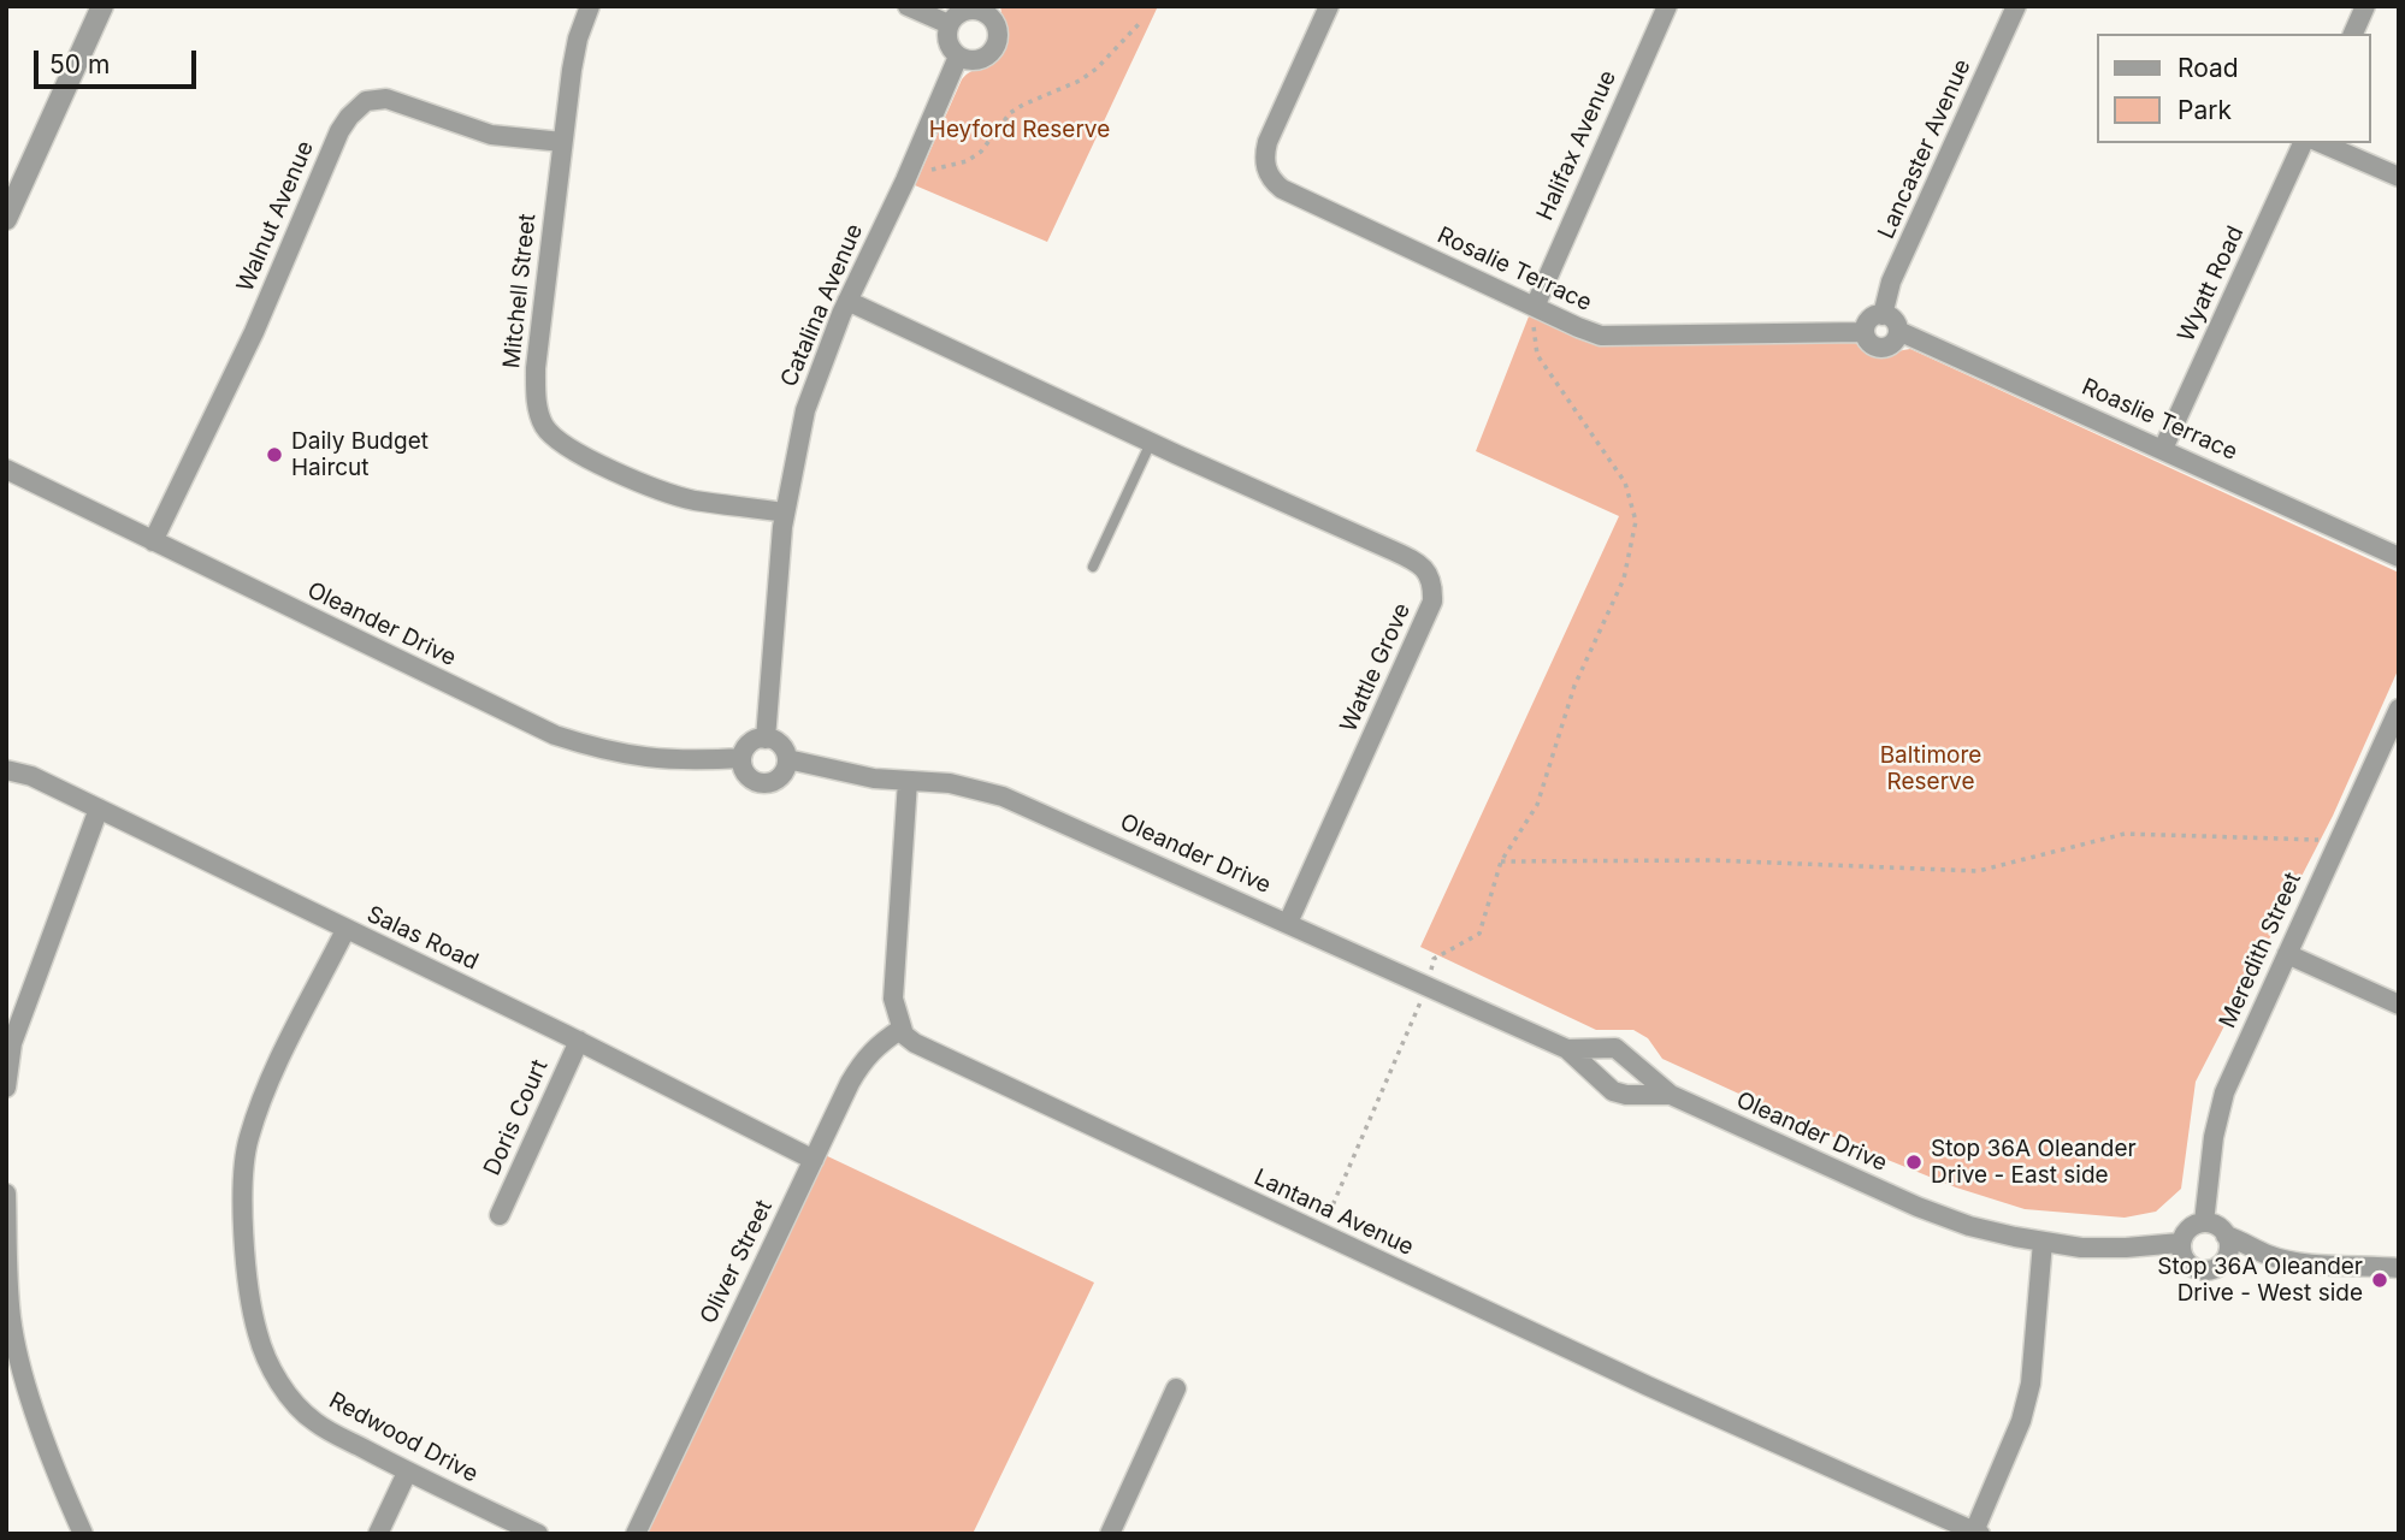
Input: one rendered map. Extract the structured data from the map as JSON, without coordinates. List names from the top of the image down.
{
  "streets": {
    "street": [
      "Halifax Avenue",
      "Lancaster Avenue",
      "Walnut Avenue",
      "Rosalie Terrace",
      "Wyatt Road",
      "Mitchell Street",
      "Catalina Avenue",
      "Roaslie Terrace",
      "Oleander Drive",
      "Wattle Grove",
      "Salas Road",
      "Meredith Street",
      "Doris Court",
      "Lantana Avenue",
      "Oliver Street",
      "Redwood Drive"
    ]
  },
  "crossings": [
    ["Halifax Avenue", "Rosalie Terrace"],
    ["Lancaster Avenue", "Rosalie Terrace"],
    ["Lancaster Avenue", "Roaslie Terrace"],
    ["Walnut Avenue", "Mitchell Street"],
    ["Walnut Avenue", "Oleander Drive"],
    ["Rosalie Terrace", "Roaslie Terrace"],
    ["Wyatt Road", "Roaslie Terrace"],
    ["Mitchell Street", "Catalina Avenue"],
    ["Catalina Avenue", "Oleander Drive"],
    ["Catalina Avenue", "Wattle Grove"],
    ["Oleander Drive", "Wattle Grove"],
    ["Oleander Drive", "Meredith Street"],
    ["Salas Road", "Doris Court"],
    ["Salas Road", "Oliver Street"],
    ["Salas Road", "Redwood Drive"],
    ["Lantana Avenue", "Oliver Street"]
  ],
  "parks": ["Heyford Reserve", "Baltimore Reserve"],
  "places": ["Daily Budget Haircut", "Stop 36A Oleander Drive - East side", "Stop 36A Oleander Drive - West side"],
  "legend": ["Road", "Park"],
  "scale_bar": "50 m"
}
